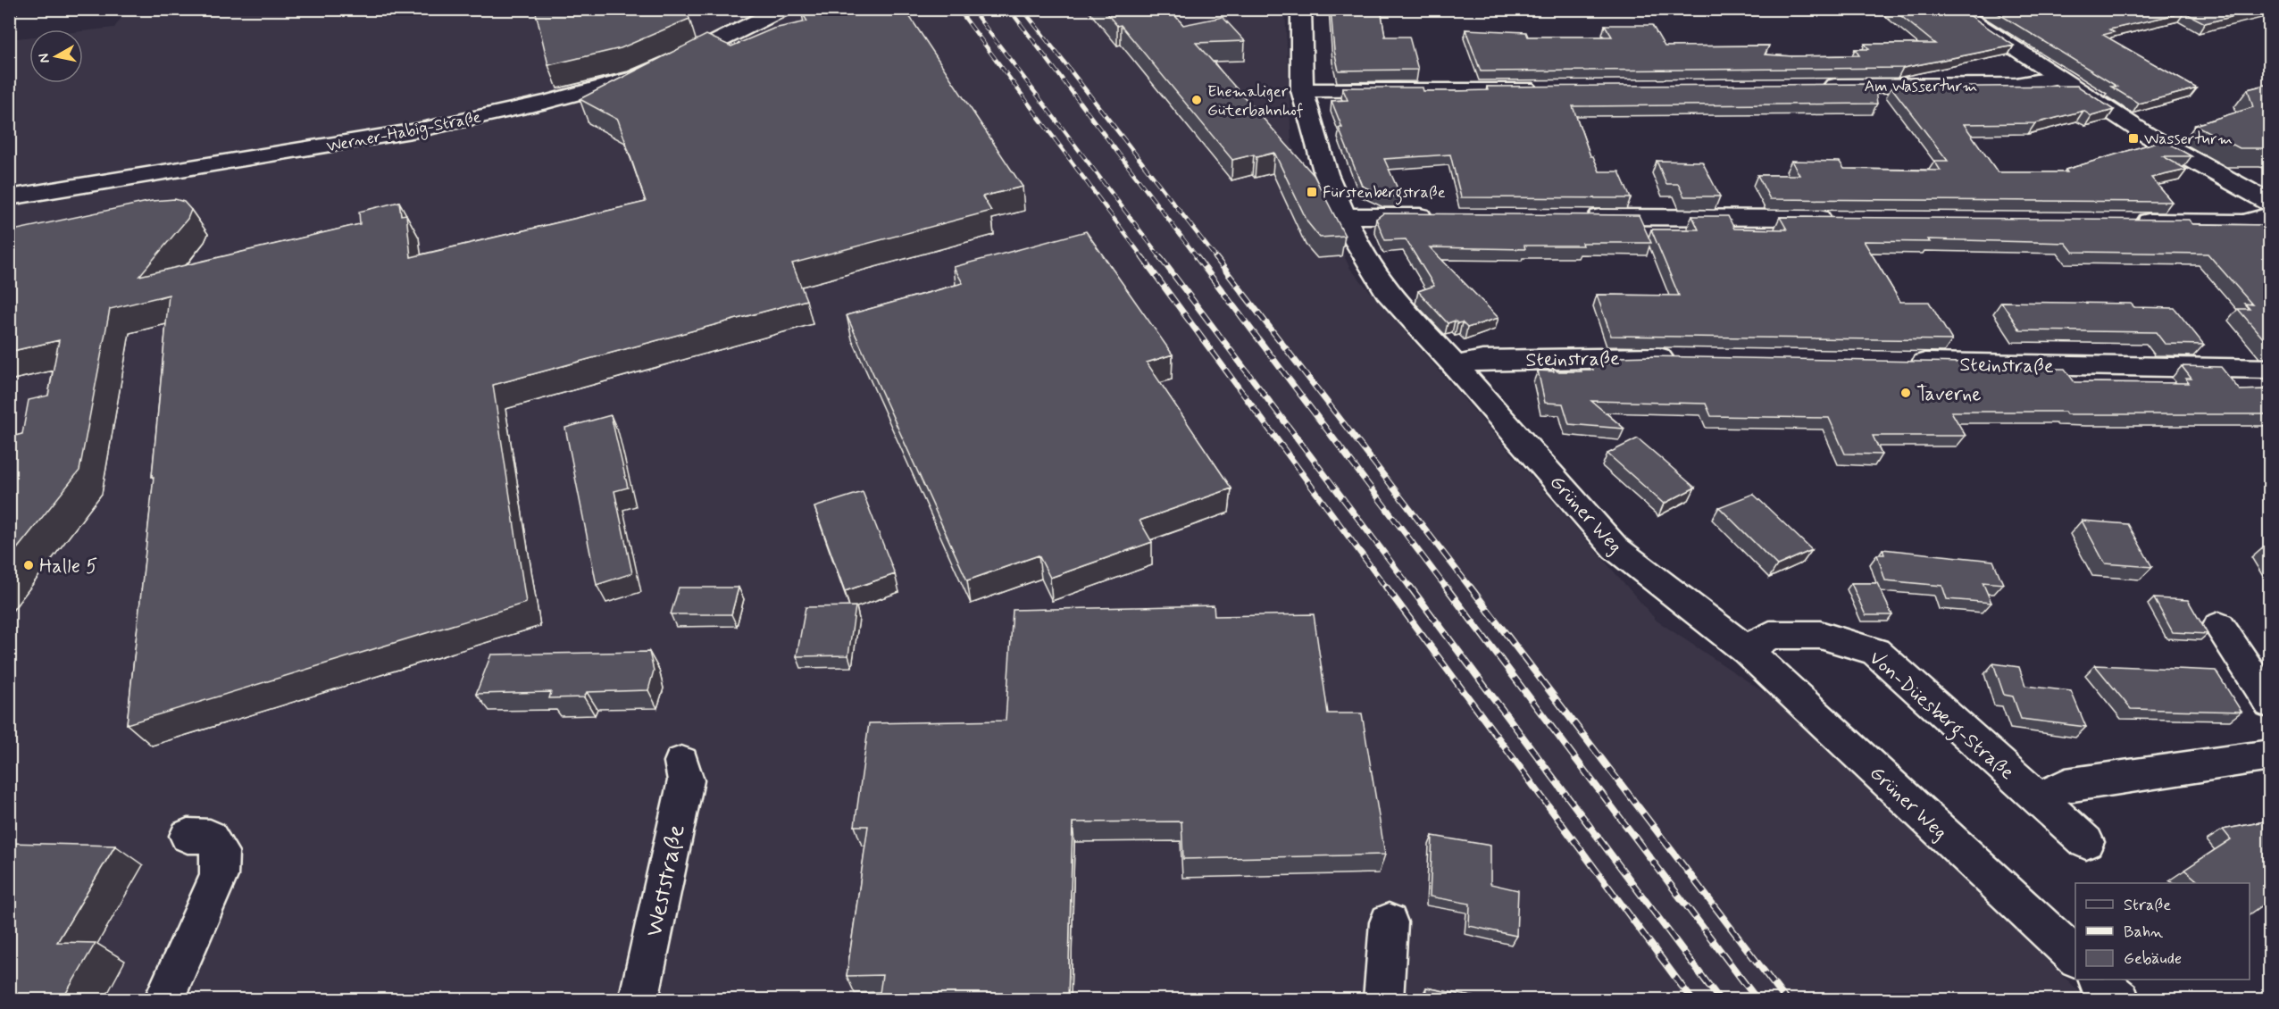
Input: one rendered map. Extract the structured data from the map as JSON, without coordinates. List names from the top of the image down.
{
  "streets": {
    "street": [
      "Am Wasserturm",
      "Werner-Habig-Straße",
      "Steinstraße",
      "Grüner Weg",
      "Von-Düesberg-Straße",
      "Weststraße"
    ]
  },
  "crossings": [
    ["Steinstraße", "Grüner Weg"],
    ["Grüner Weg", "Von-Düesberg-Straße"]
  ],
  "places": {
    "other": ["Ehemaliger Güterbahnhof", "Taverne", "Halle 5"],
    "transit": ["Wasserturm", "Fürstenbergstraße"]
  },
  "legend": ["Straße", "Bahn", "Gebäude"],
  "north": "left"
}
